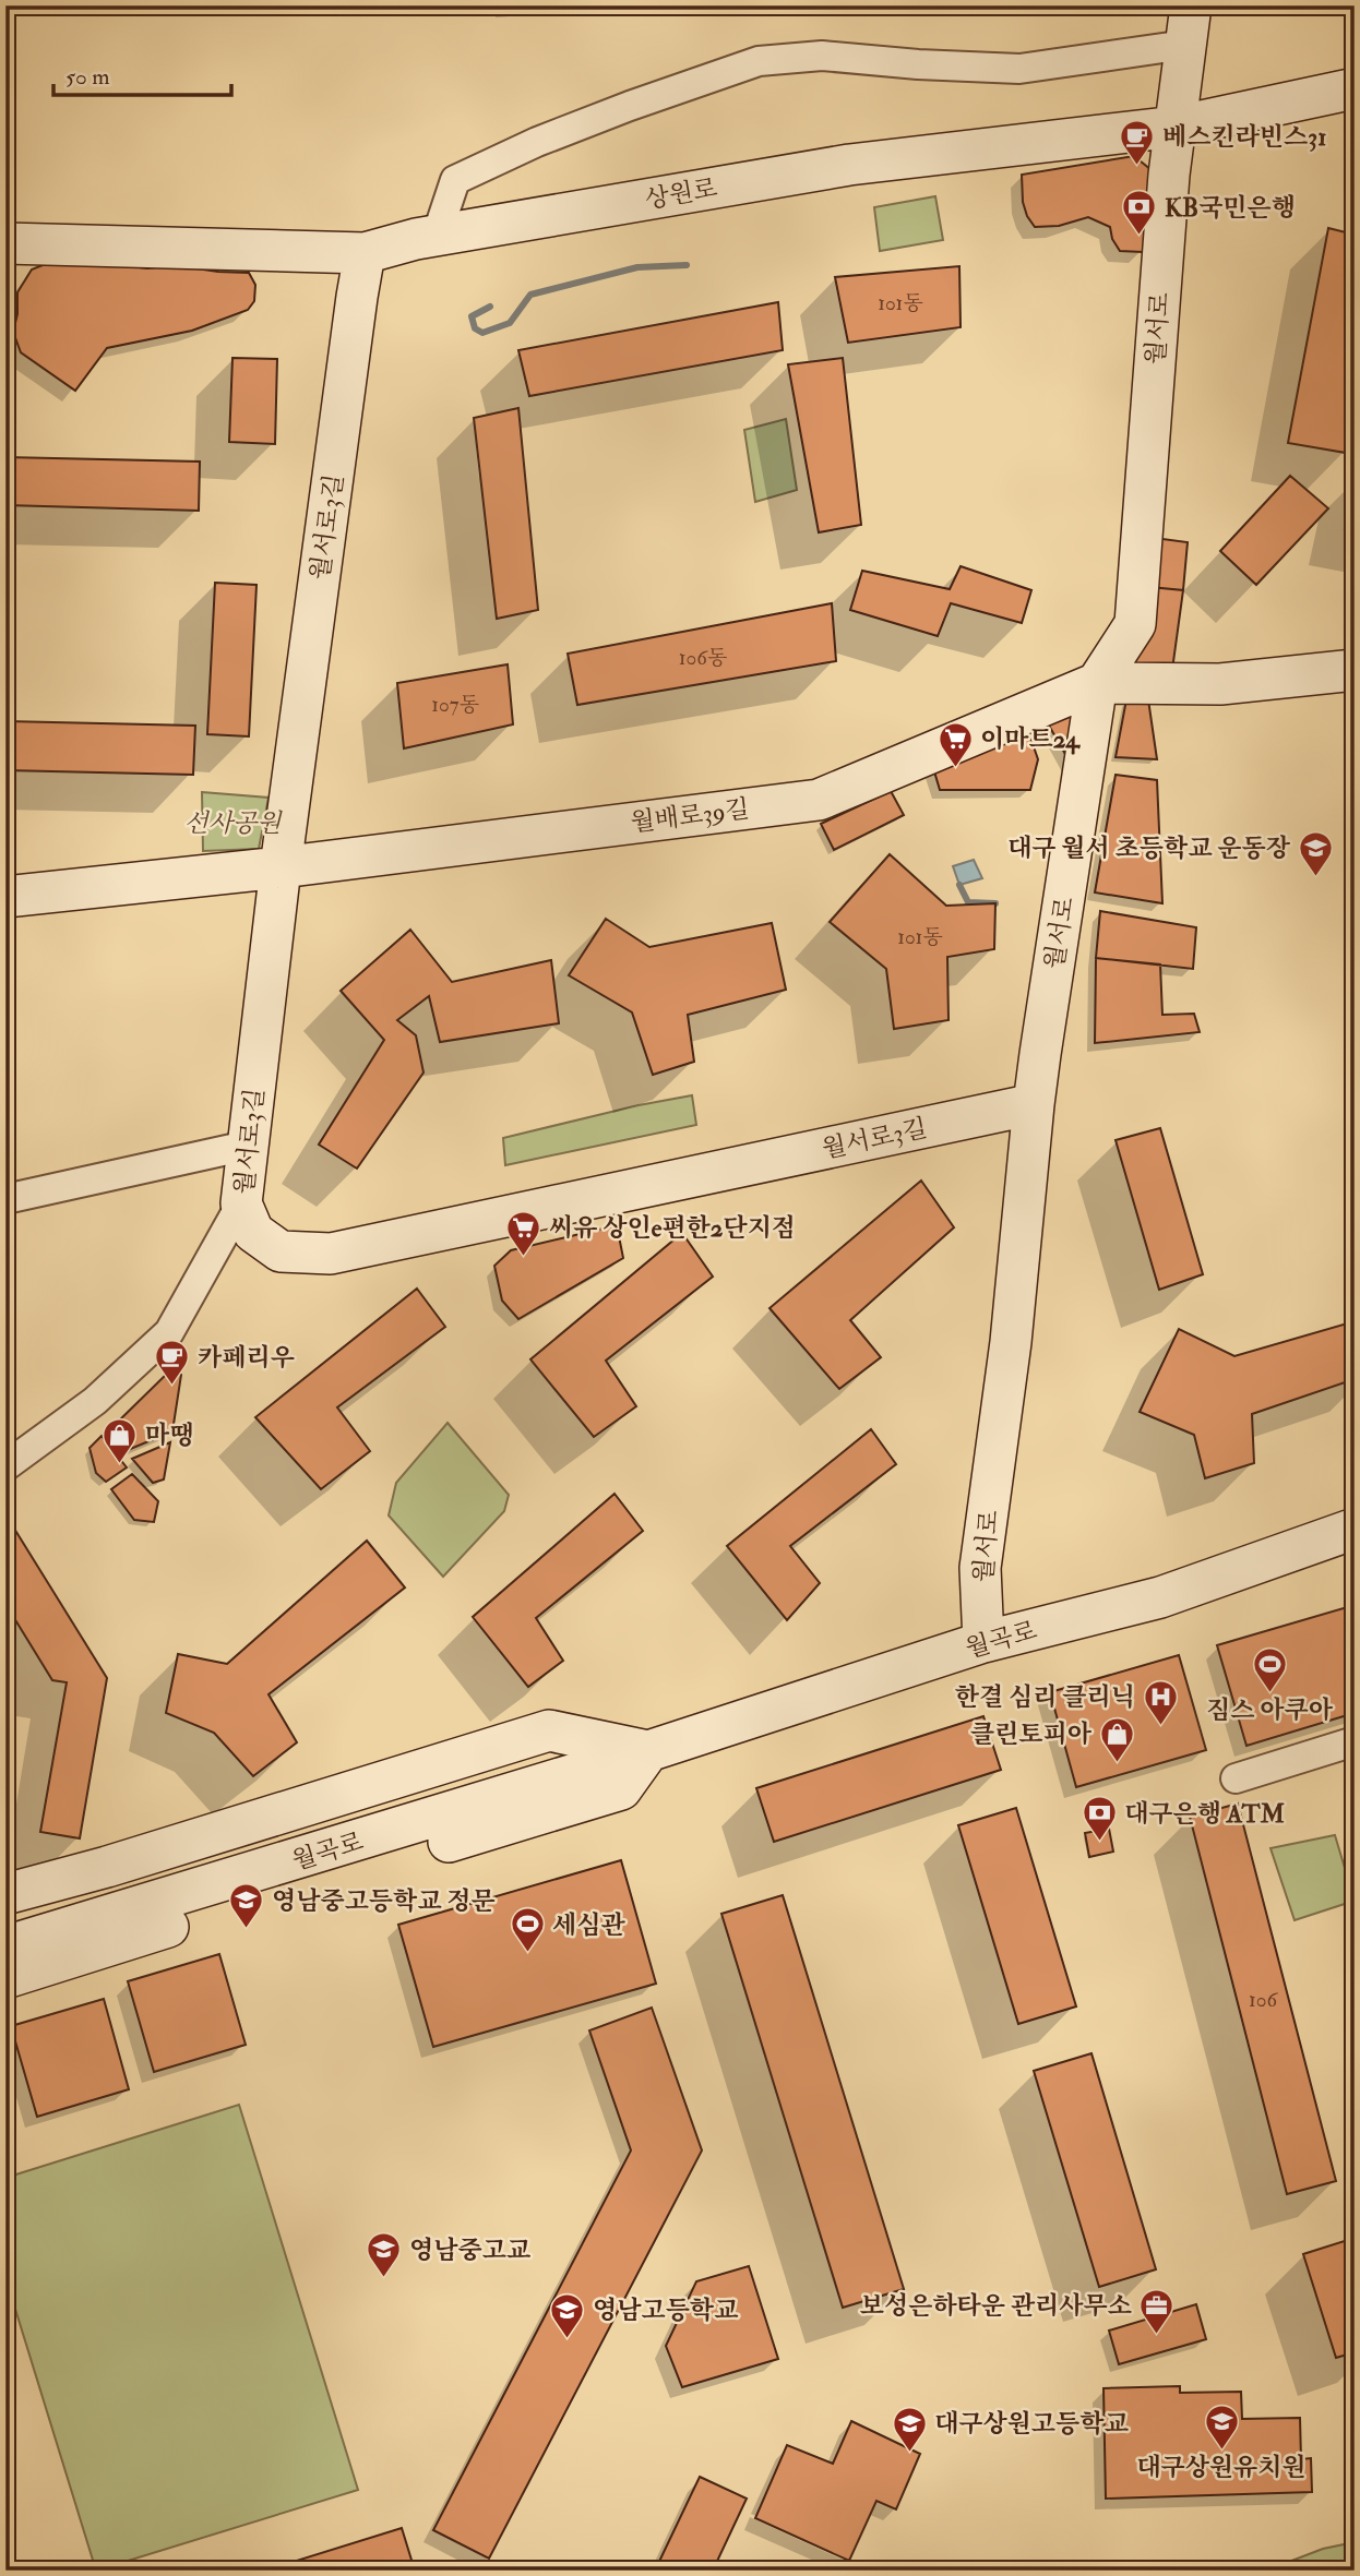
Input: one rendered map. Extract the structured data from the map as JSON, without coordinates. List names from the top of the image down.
{
  "streets": {
    "street": [
      "상원로",
      "월서로",
      "월서로3길",
      "월배로39길",
      "월곡로"
    ]
  },
  "crossings": [
    ["상원로", "월서로"],
    ["상원로", "월서로3길"],
    ["월서로", "월서로3길"],
    ["월서로", "월배로39길"],
    ["월서로", "월곡로"],
    ["월서로3길", "월배로39길"]
  ],
  "parks": ["선사공원"],
  "places": {
    "cafe": ["베스킨라빈스31", "카페리우"],
    "bank": ["KB국민은행", "대구은행 ATM"],
    "supermarket": ["이마트24", "씨유 상인e편한2단지점"],
    "school or university": [
      "대구 월서 초등학교 운동장",
      "영남중고등학교 정문",
      "영남중고교",
      "영남고등학교",
      "대구상원유치원",
      "대구상원고등학교"
    ],
    "shop": ["마땡", "클린토피아"],
    "sports": ["짐스 아쿠아", "세심관"],
    "hospital": ["한결 심리 클리닉"],
    "office": ["보성은하타운 관리사무소"]
  },
  "house_numbers": [
    "101동",
    "106동",
    "107동",
    "101동",
    "106"
  ],
  "scale_bar": "50 m"
}
